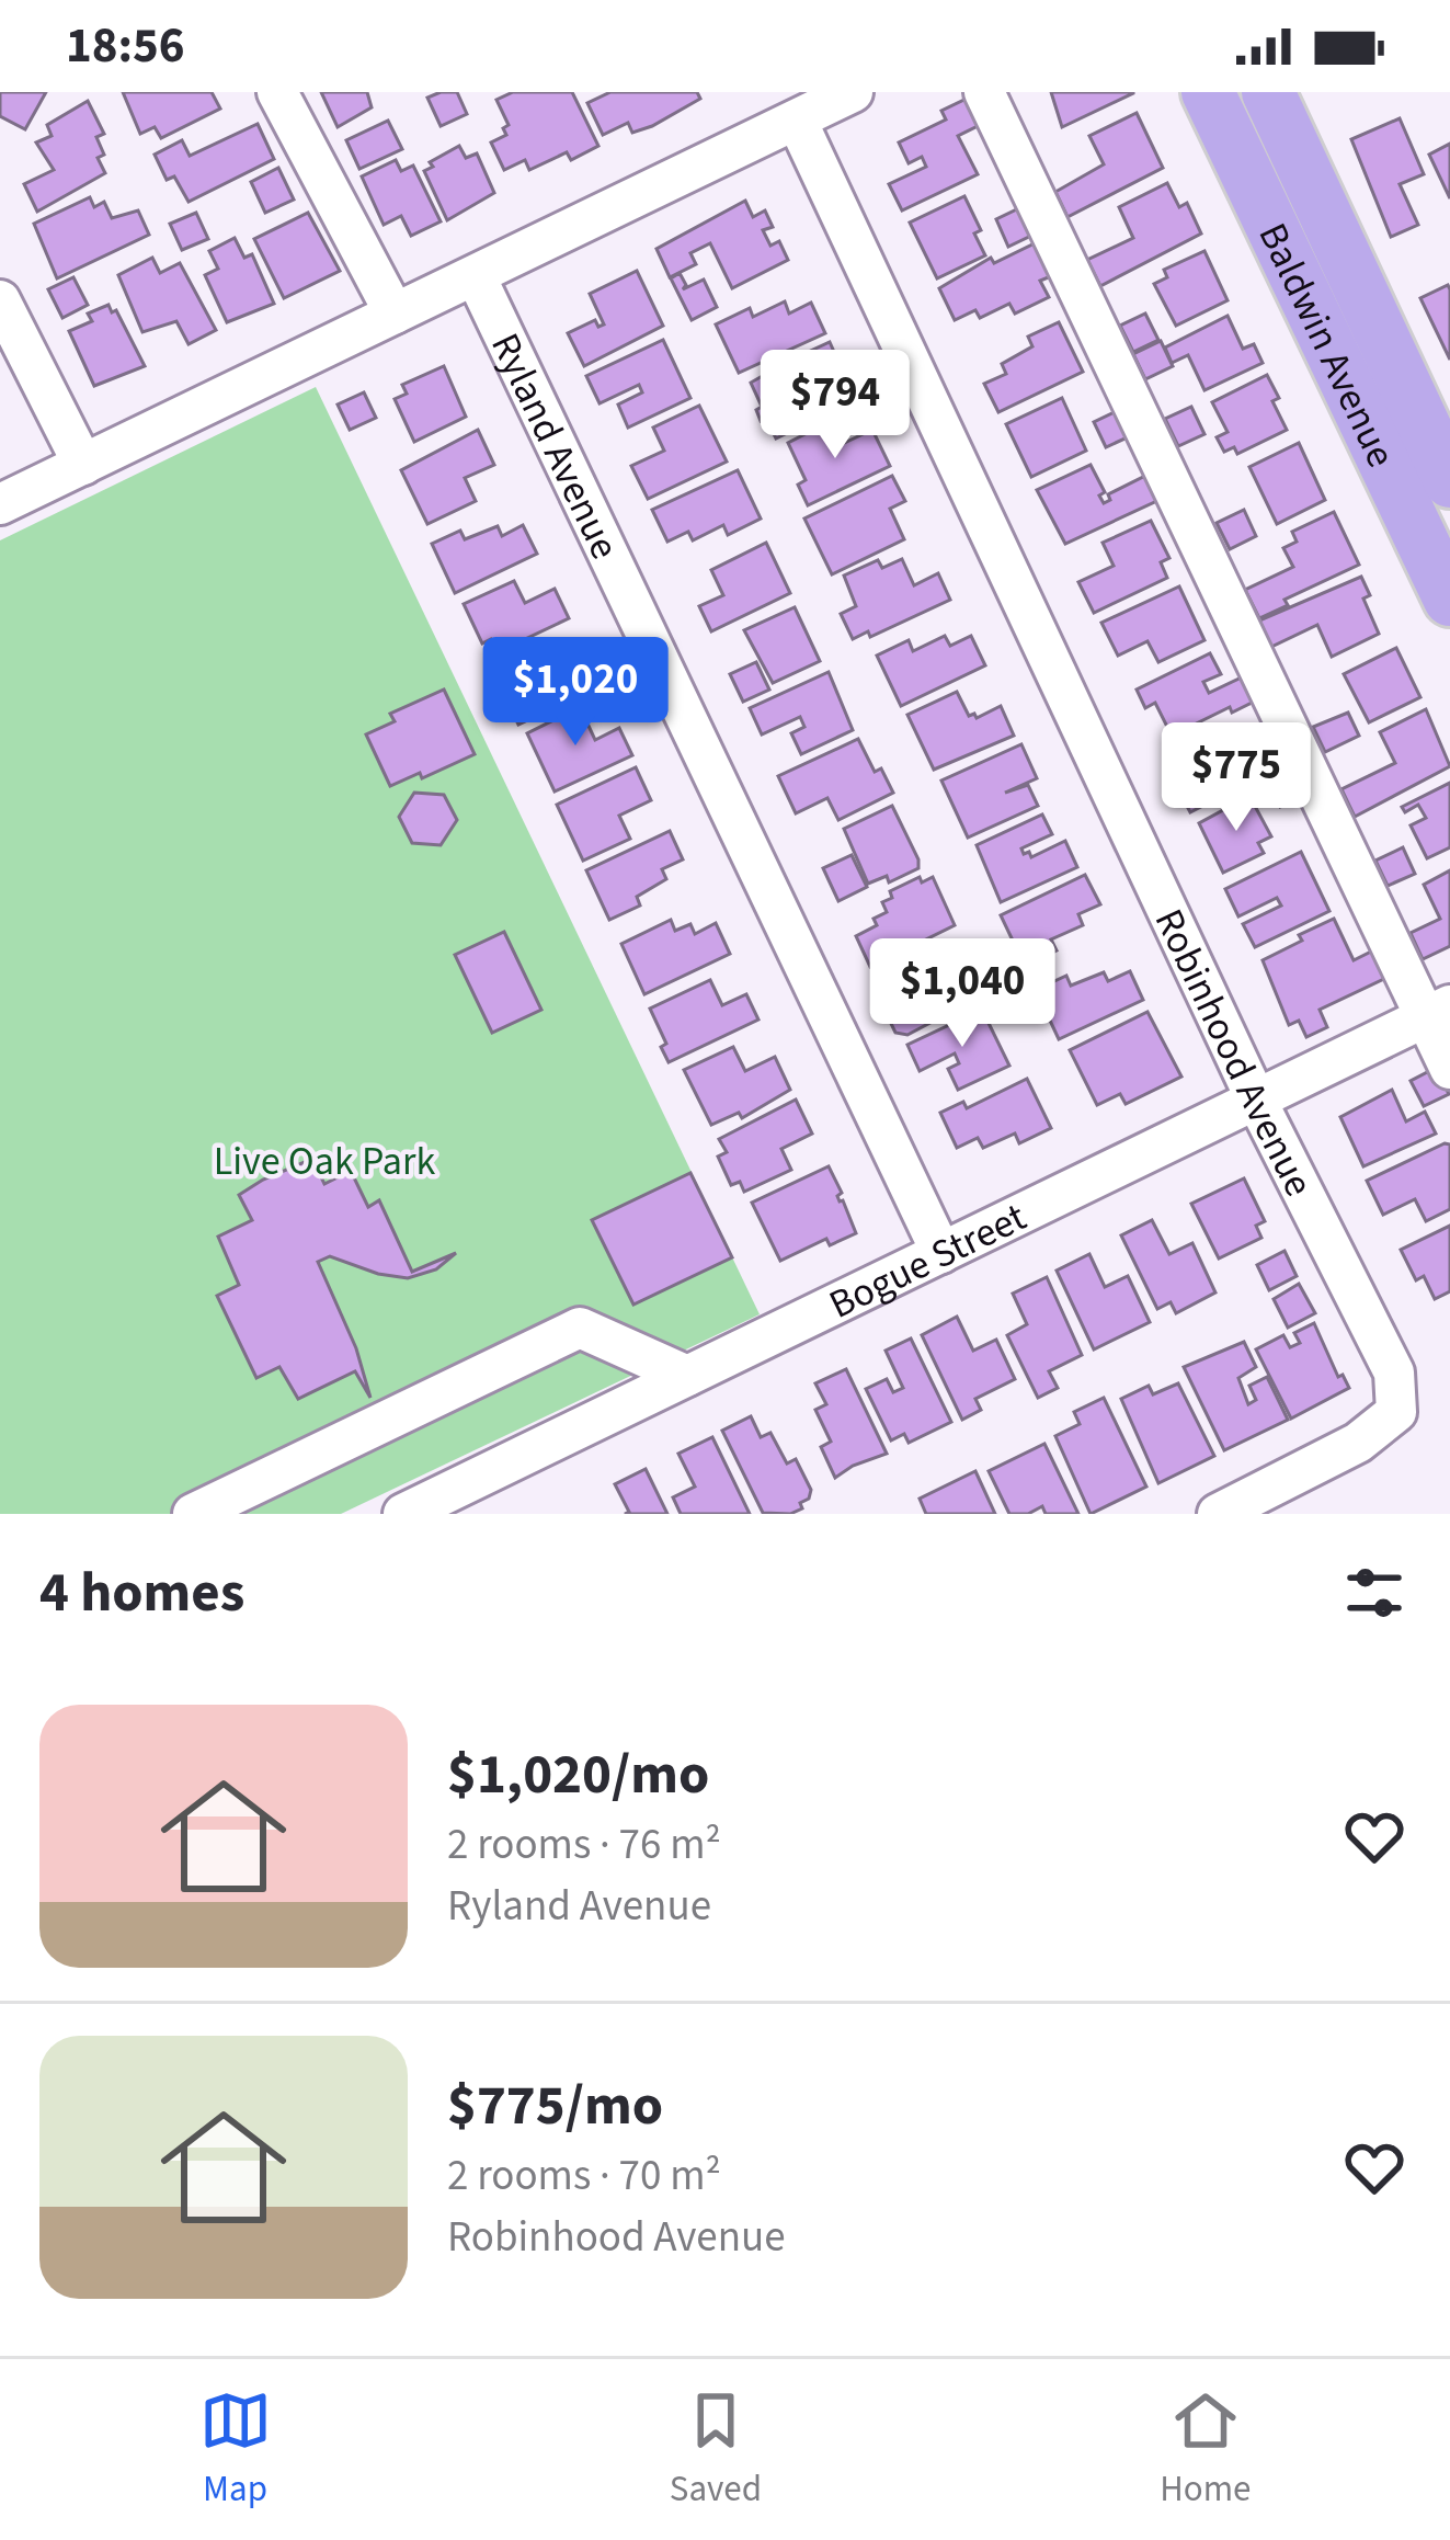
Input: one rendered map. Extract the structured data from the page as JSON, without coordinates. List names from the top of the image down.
{
  "streets": {
    "main road": ["Baldwin Avenue"],
    "street": ["Ryland Avenue", "Robinhood Avenue", "Bogue Street"]
  },
  "crossings": [
    ["Ryland Avenue", "Bogue Street"],
    ["Robinhood Avenue", "Bogue Street"]
  ],
  "parks": ["Live Oak Park"],
  "page": {
    "status": "18:56",
    "price": [
      "$794",
      "$1,020",
      "$775",
      "$1,040"
    ],
    "heading": "4 homes",
    "list": [
      {
        "name": "$1,020/mo",
        "note": "2 rooms · 76 m² · Ryland Avenue"
      },
      {
        "name": "$775/mo",
        "note": "2 rooms · 70 m² · Robinhood Avenue"
      }
    ],
    "tabs": ["Map", "Saved", "Home"]
  }
}
